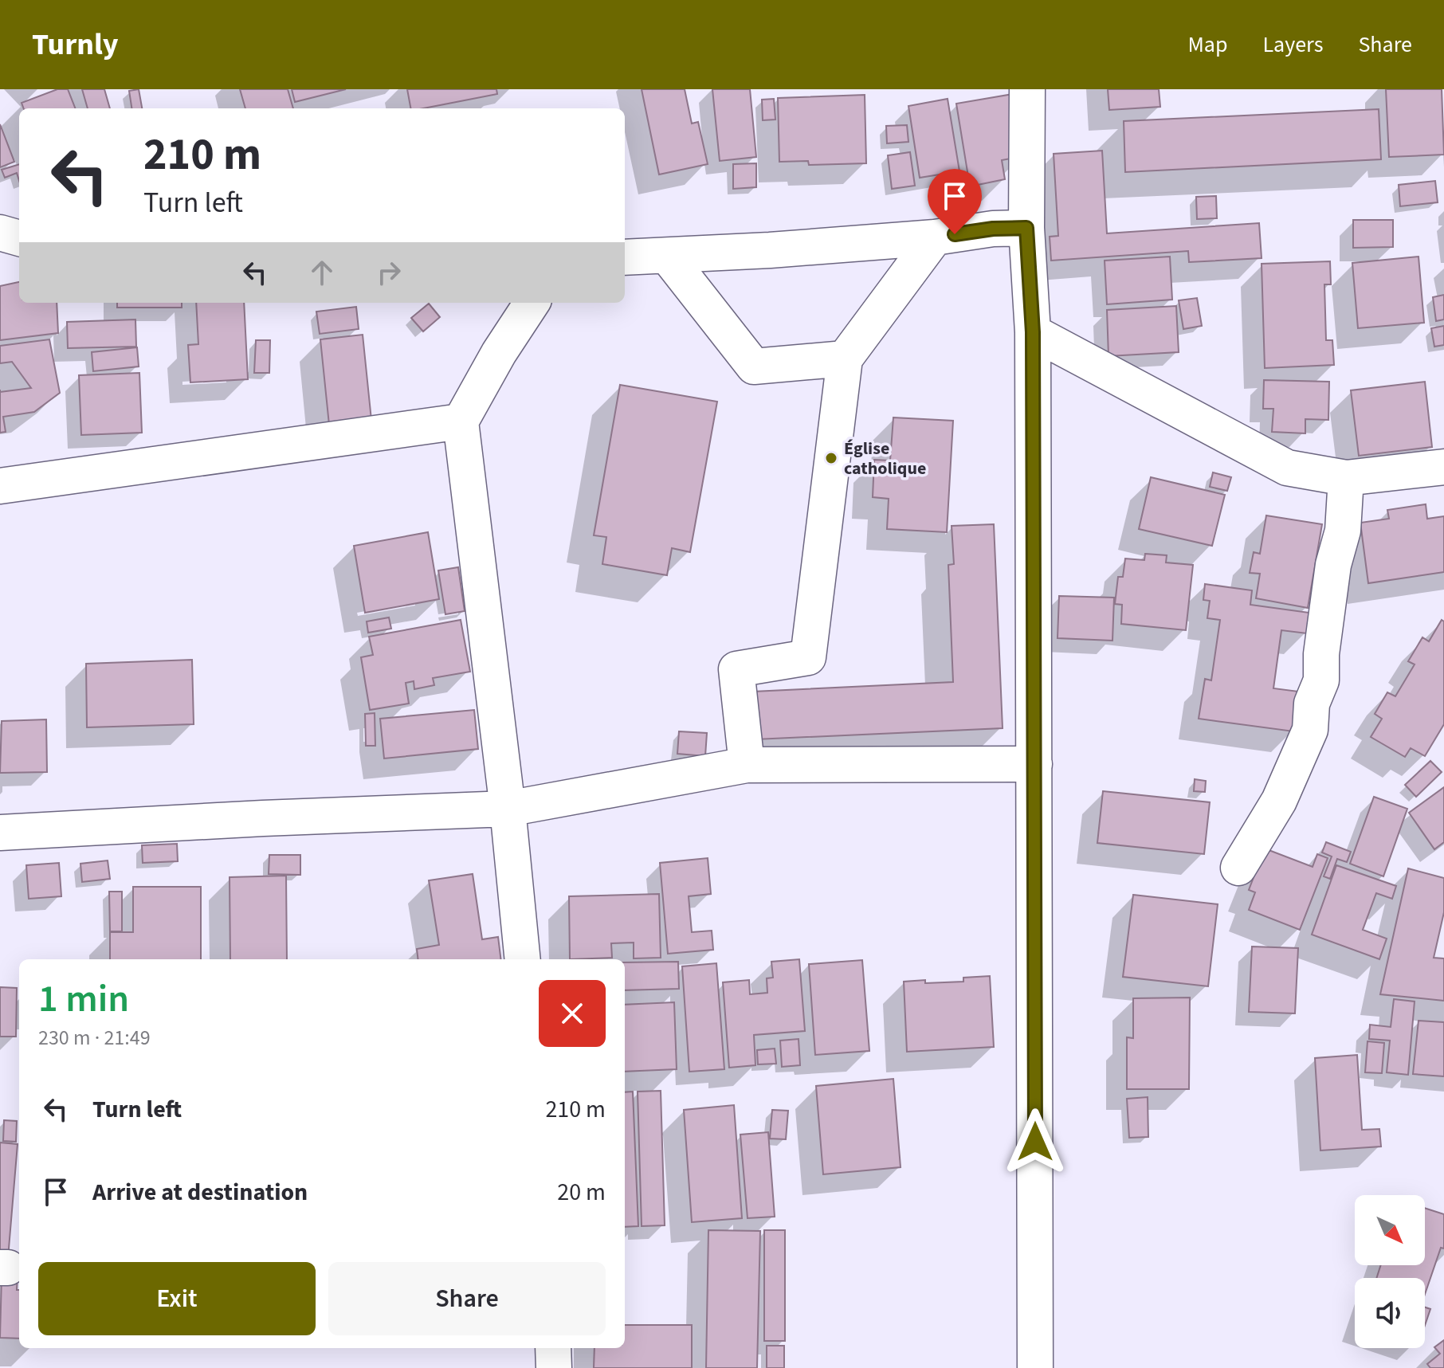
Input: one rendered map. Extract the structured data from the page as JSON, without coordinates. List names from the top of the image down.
{
  "places": ["Église catholique"],
  "north": "bottom right",
  "page": {
    "header": "Turnly",
    "nav": ["Map", "Layers", "Share"],
    "turn": ["210 m", "Turn left"],
    "heading": ["1 min", "230 m · 21:49"],
    "list": [
      {
        "name": "Turn left",
        "value": "210 m"
      },
      {
        "name": "Arrive at destination",
        "value": "20 m"
      }
    ],
    "buttons": ["Exit", "Share"]
  }
}
